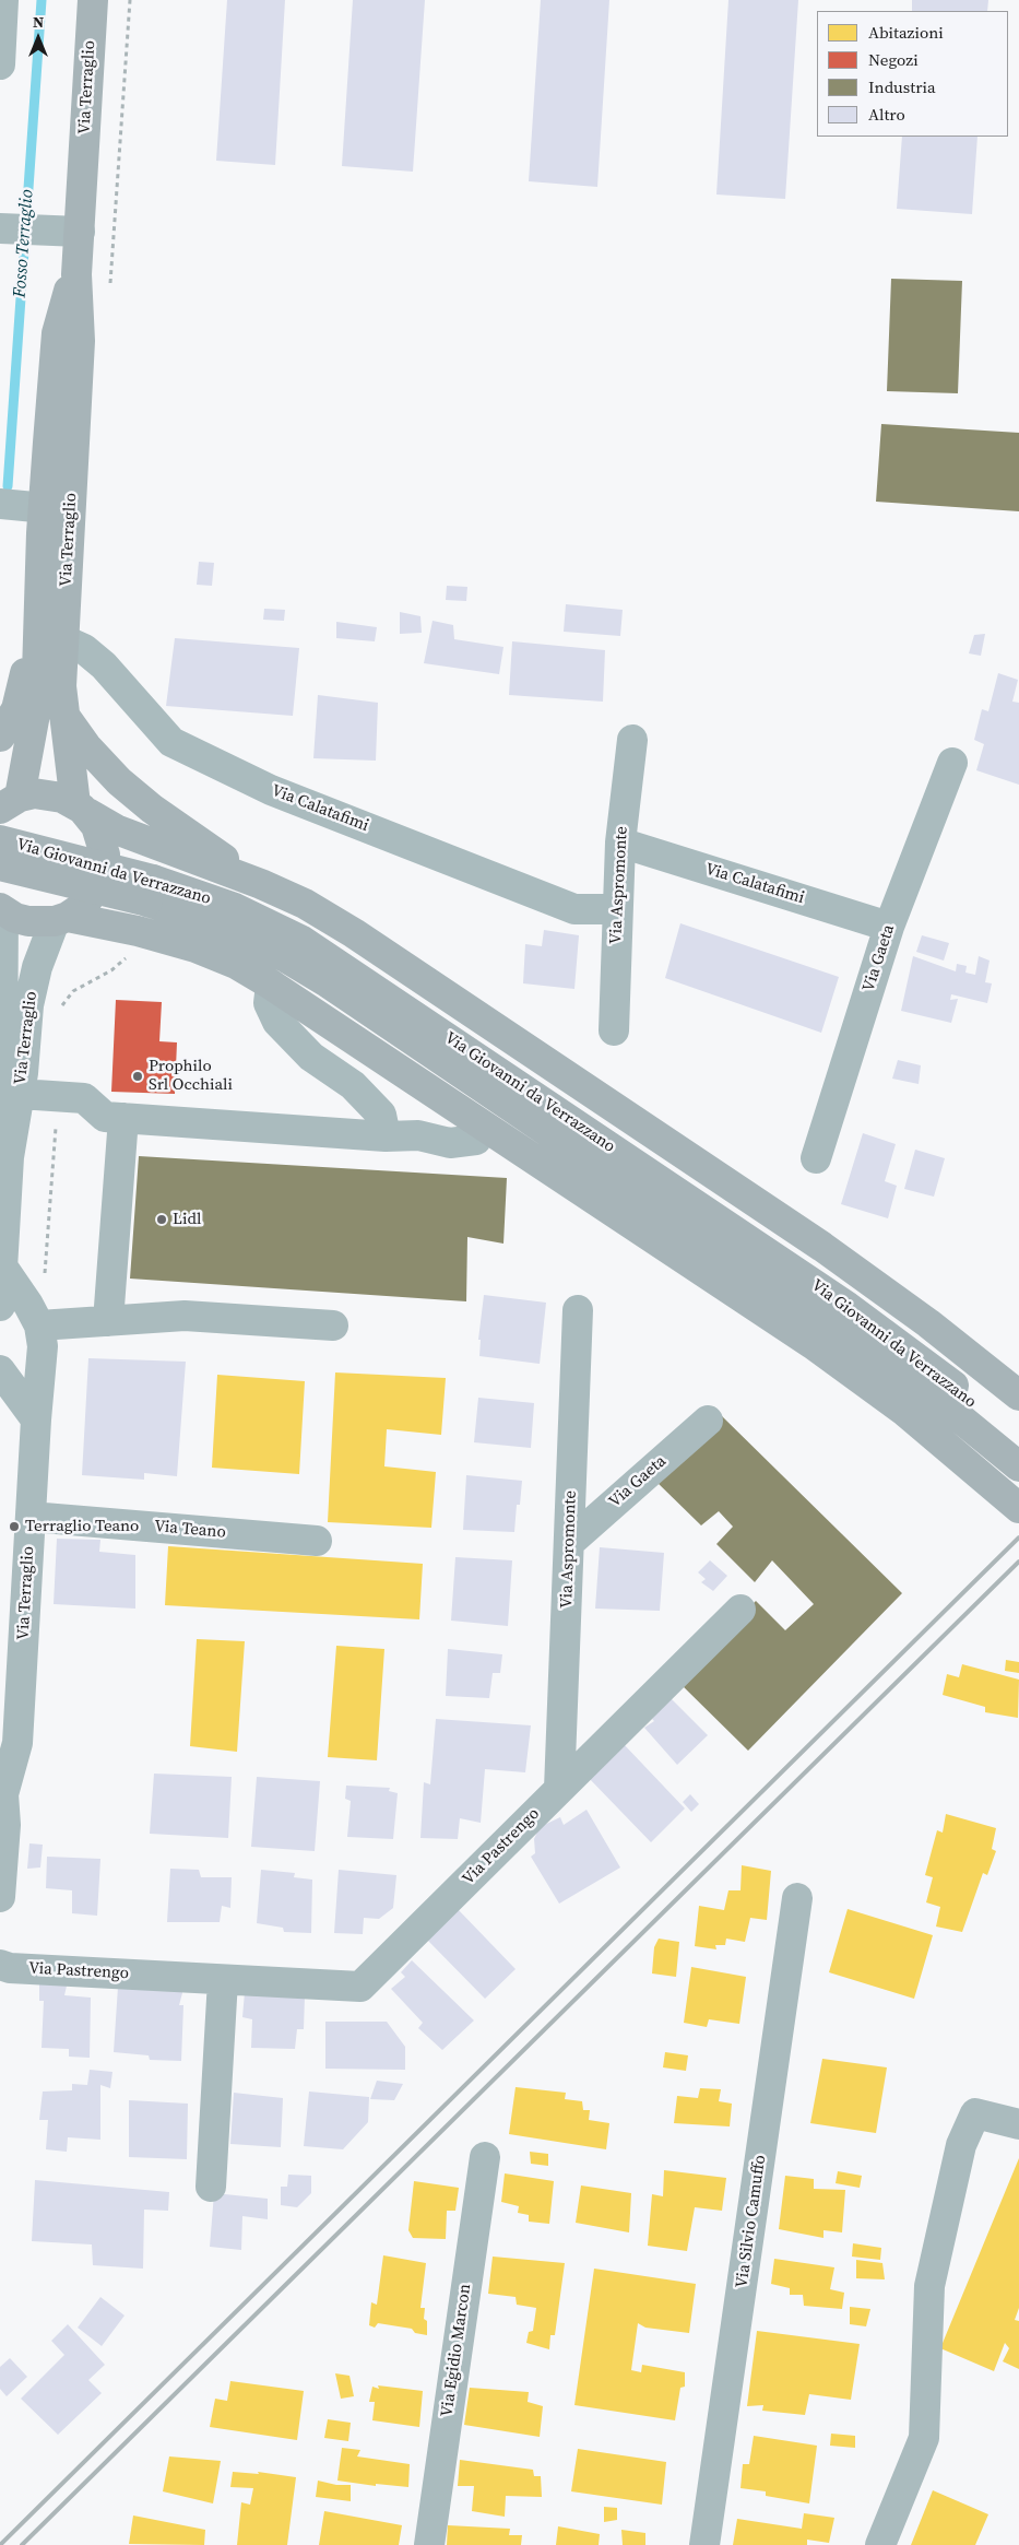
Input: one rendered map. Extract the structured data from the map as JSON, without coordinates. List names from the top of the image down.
{
  "streets": {
    "main road": ["Via Terraglio", "Via Giovanni da Verrazzano"],
    "street": [
      "Via Calatafimi",
      "Via Aspromonte",
      "Via Gaeta",
      "Via Teano",
      "Via Pastrengo",
      "Via Silvio Camuffo",
      "Via Egidio Marcon"
    ]
  },
  "crossings": [
    ["Via Terraglio", "Via Calatafimi"],
    ["Via Terraglio", "Via Teano"],
    ["Via Calatafimi", "Via Aspromonte"],
    ["Via Calatafimi", "Via Gaeta"],
    ["Via Aspromonte", "Via Gaeta"],
    ["Via Aspromonte", "Via Pastrengo"]
  ],
  "water": ["Fosso Terraglio"],
  "places": ["Prophilo Srl Occhiali", "Lidl", "Terraglio Teano"],
  "legend": [
    "Abitazioni",
    "Negozi",
    "Industria",
    "Altro"
  ],
  "north": "top"
}
